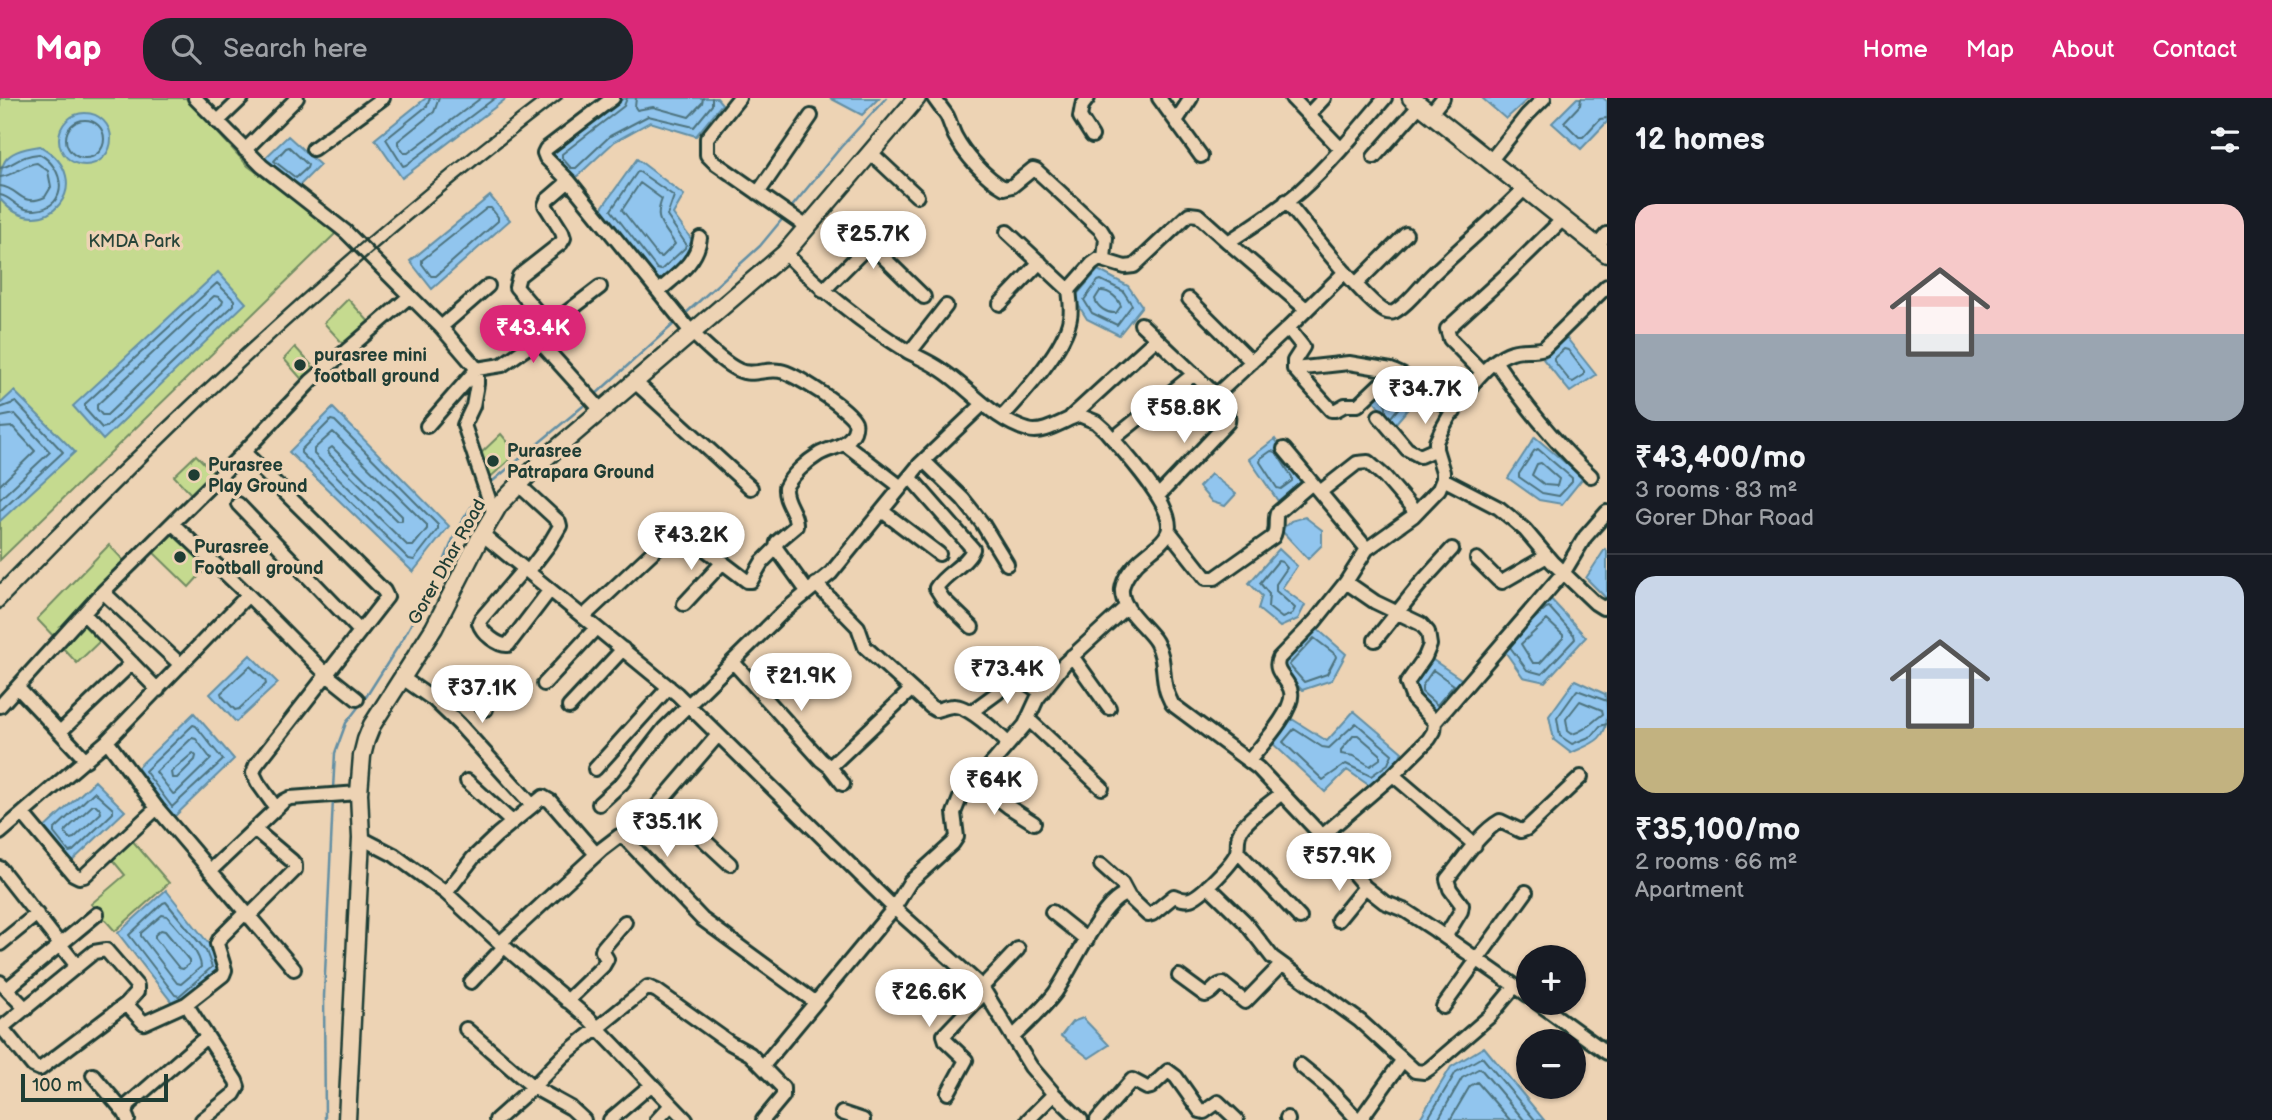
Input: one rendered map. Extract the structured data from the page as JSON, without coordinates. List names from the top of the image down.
{
  "streets": {
    "street": ["Gorer Dhar Road"]
  },
  "parks": ["KMDA Park"],
  "places": [
    "purasree mini football ground",
    "Purasree Patrapara Ground",
    "Purasree Play Ground",
    "Purasree Football ground"
  ],
  "scale_bar": "100 m",
  "page": {
    "header": "Map",
    "search": "Search here",
    "nav": [
      "Home",
      "Map",
      "About",
      "Contact"
    ],
    "heading": "12 homes",
    "list": [
      {
        "name": "₹43,400/mo",
        "note": "3 rooms · 83 m² · Gorer Dhar Road"
      },
      {
        "name": "₹35,100/mo",
        "note": "2 rooms · 66 m² · Apartment"
      }
    ],
    "price": [
      "₹25.7K",
      "₹43.4K",
      "₹34.7K",
      "₹58.8K",
      "₹43.2K",
      "₹73.4K",
      "₹21.9K",
      "₹37.1K",
      "₹64K",
      "₹35.1K",
      "₹57.9K",
      "₹26.6K"
    ],
    "map_buttons": ["+", "−"],
    "scale": "100 m"
  }
}
